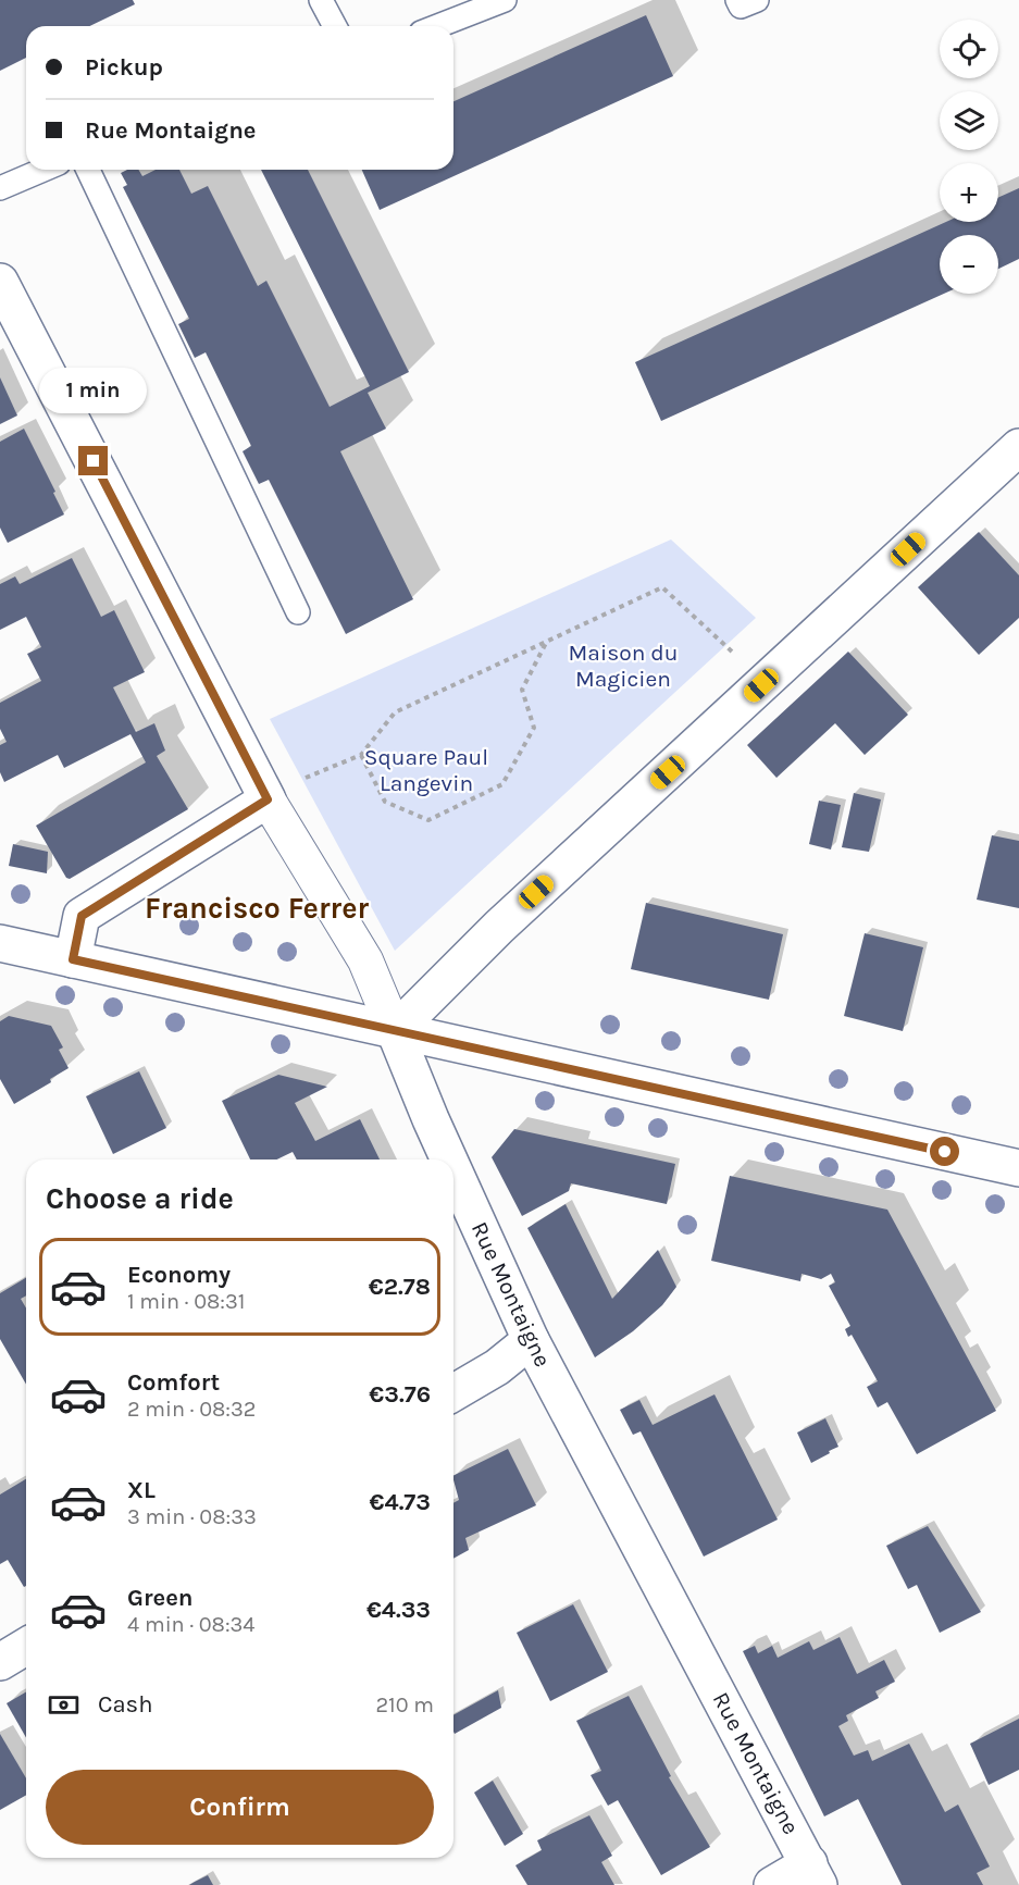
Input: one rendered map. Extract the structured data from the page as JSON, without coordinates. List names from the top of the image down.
{
  "streets": {
    "street": ["Rue Montaigne"]
  },
  "districts": ["Francisco Ferrer"],
  "parks": ["Maison du Magicien", "Square Paul Langevin"],
  "page": {
    "map_buttons": ["+", "−"],
    "banner": ["Pickup", "Rue Montaigne"],
    "bubble": "1 min",
    "heading": "Choose a ride",
    "list": [
      {
        "name": "Economy",
        "note": "1 min · 08:31",
        "value": "€2.78"
      },
      {
        "name": "Comfort",
        "note": "2 min · 08:32",
        "value": "€3.76"
      },
      {
        "name": "XL",
        "note": "3 min · 08:33",
        "value": "€4.73"
      },
      {
        "name": "Green",
        "note": "4 min · 08:34",
        "value": "€4.33"
      }
    ],
    "pay": ["Cash", "210 m"],
    "buttons": "Confirm"
  }
}
